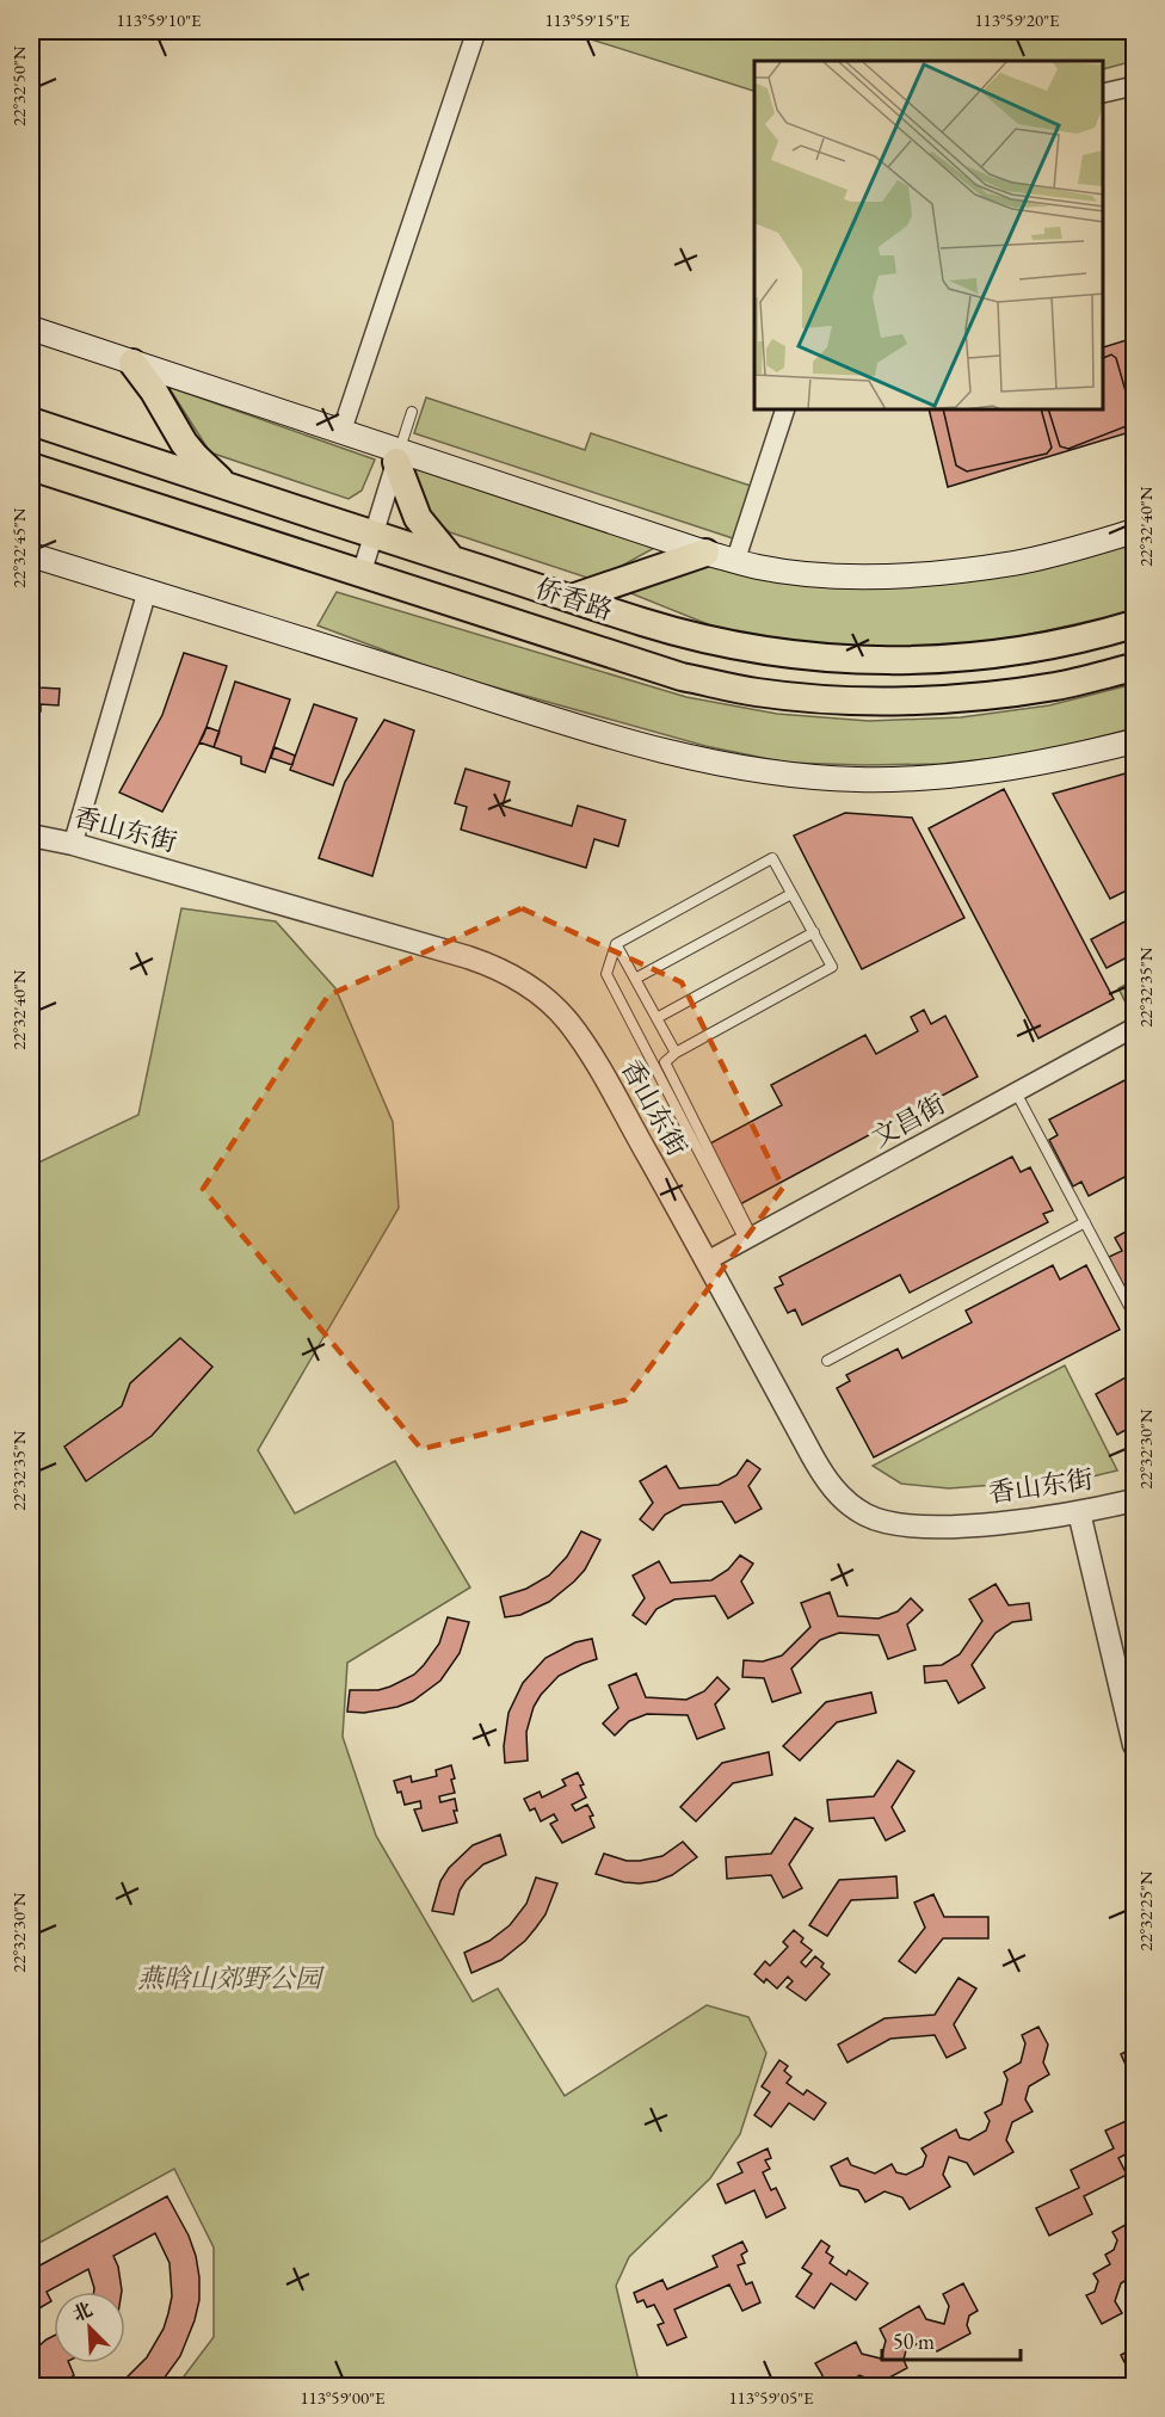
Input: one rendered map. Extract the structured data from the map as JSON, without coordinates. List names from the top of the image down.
{
  "streets": {
    "main road": ["侨香路"],
    "street": ["香山东街", "文昌街"]
  },
  "crossings": [
    ["香山东街", "文昌街"]
  ],
  "parks": ["燕晗山郊野公园"],
  "scale_bar": "50 m",
  "north": "top left",
  "coordinates": [
    "113°59'10\"E",
    "113°59'15\"E",
    "113°59'20\"E",
    "22°32'50\"N",
    "22°32'40\"N",
    "22°32'45\"N",
    "22°32'35\"N",
    "22°32'30\"N",
    "22°32'25\"N",
    "113°59'00\"E",
    "113°59'05\"E"
  ]
}
